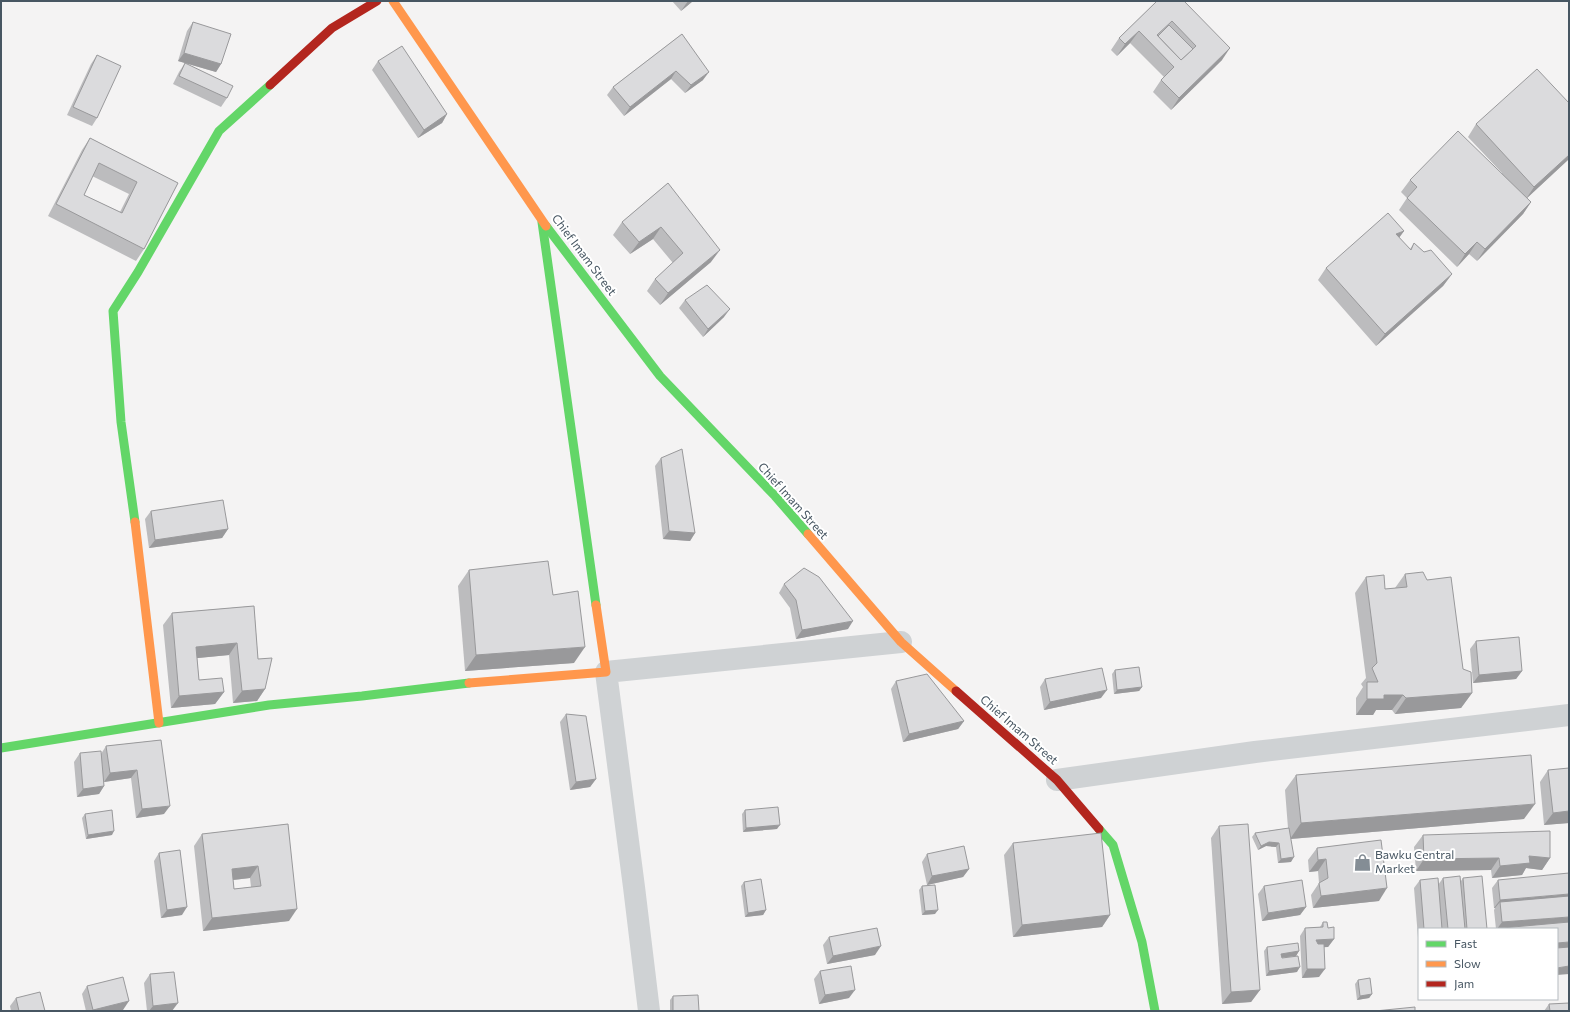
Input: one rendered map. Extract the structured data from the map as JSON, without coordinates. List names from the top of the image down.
{
  "streets": {
    "street": ["Chief Imam Street"]
  },
  "places": {
    "shop": ["Bawku Central Market"]
  },
  "legend": ["Fast", "Slow", "Jam"]
}
